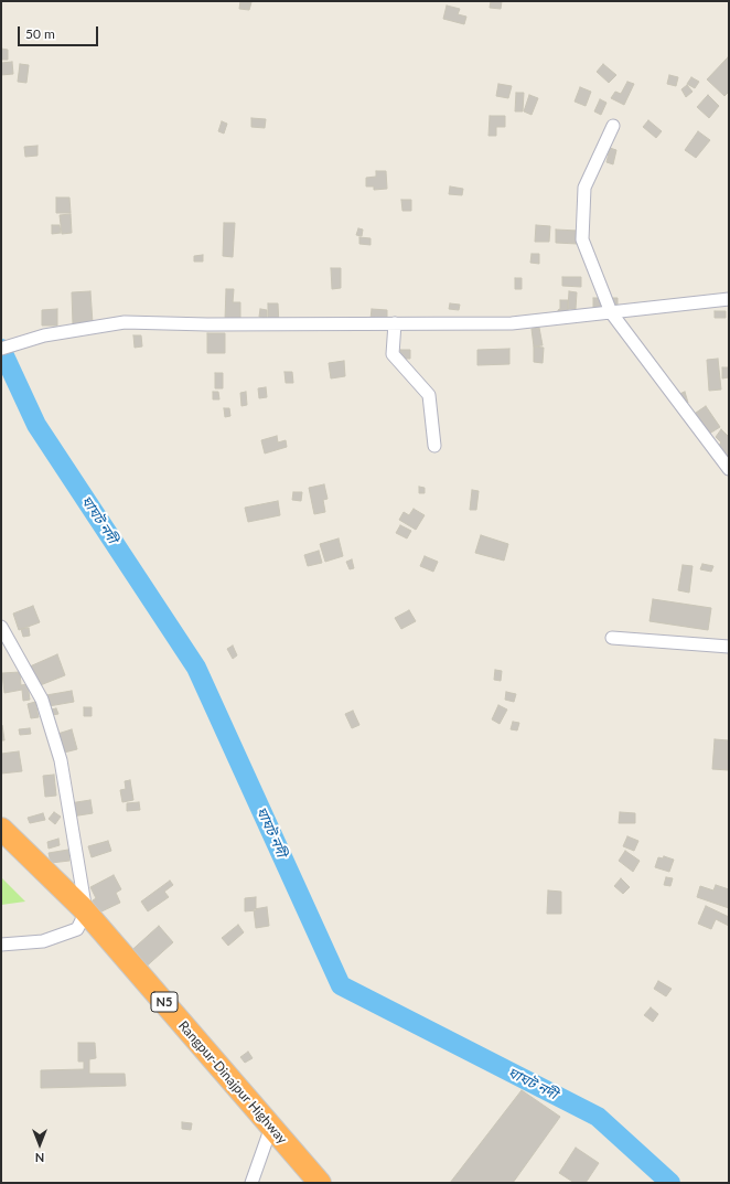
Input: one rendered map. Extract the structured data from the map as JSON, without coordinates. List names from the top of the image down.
{
  "streets": {
    "highway": ["N5", "Rangpur-Dinajpur Highway"]
  },
  "water": ["ঘাঘট নদী"],
  "scale_bar": "50 m",
  "north": "bottom"
}
